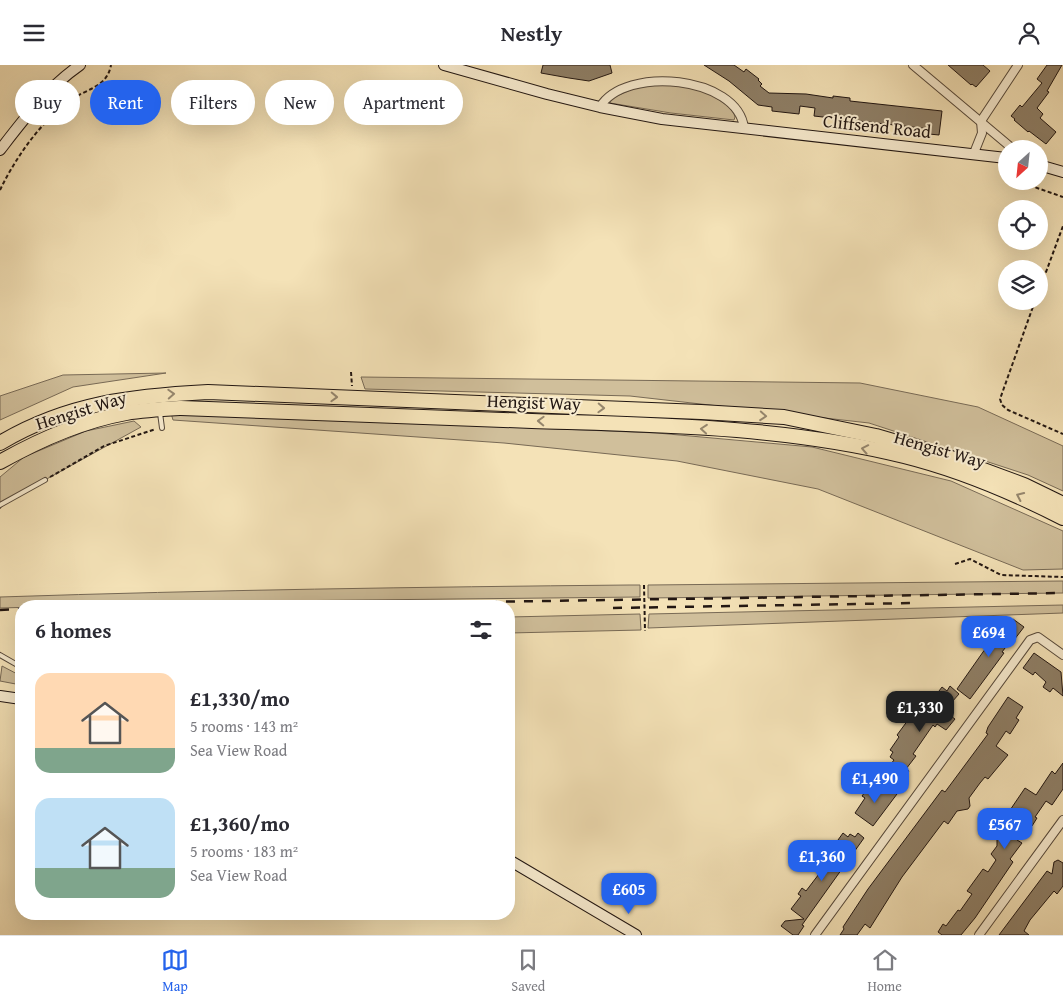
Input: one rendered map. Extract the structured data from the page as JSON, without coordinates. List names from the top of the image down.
{
  "streets": {
    "highway": ["Hengist Way"],
    "street": ["Cliffsend Road"]
  },
  "north": "bottom left",
  "page": {
    "header": "Nestly",
    "chip": [
      "Buy",
      "Rent",
      "Filters",
      "New",
      "Apartment"
    ],
    "heading": "6 homes",
    "price": [
      "£694",
      "£1,330",
      "£1,490",
      "£567",
      "£1,360",
      "£605"
    ],
    "list": [
      {
        "name": "£1,330/mo",
        "note": "5 rooms · 143 m² · Sea View Road"
      },
      {
        "name": "£1,360/mo",
        "note": "5 rooms · 183 m² · Sea View Road"
      }
    ],
    "tabs": ["Map", "Saved", "Home"]
  }
}
